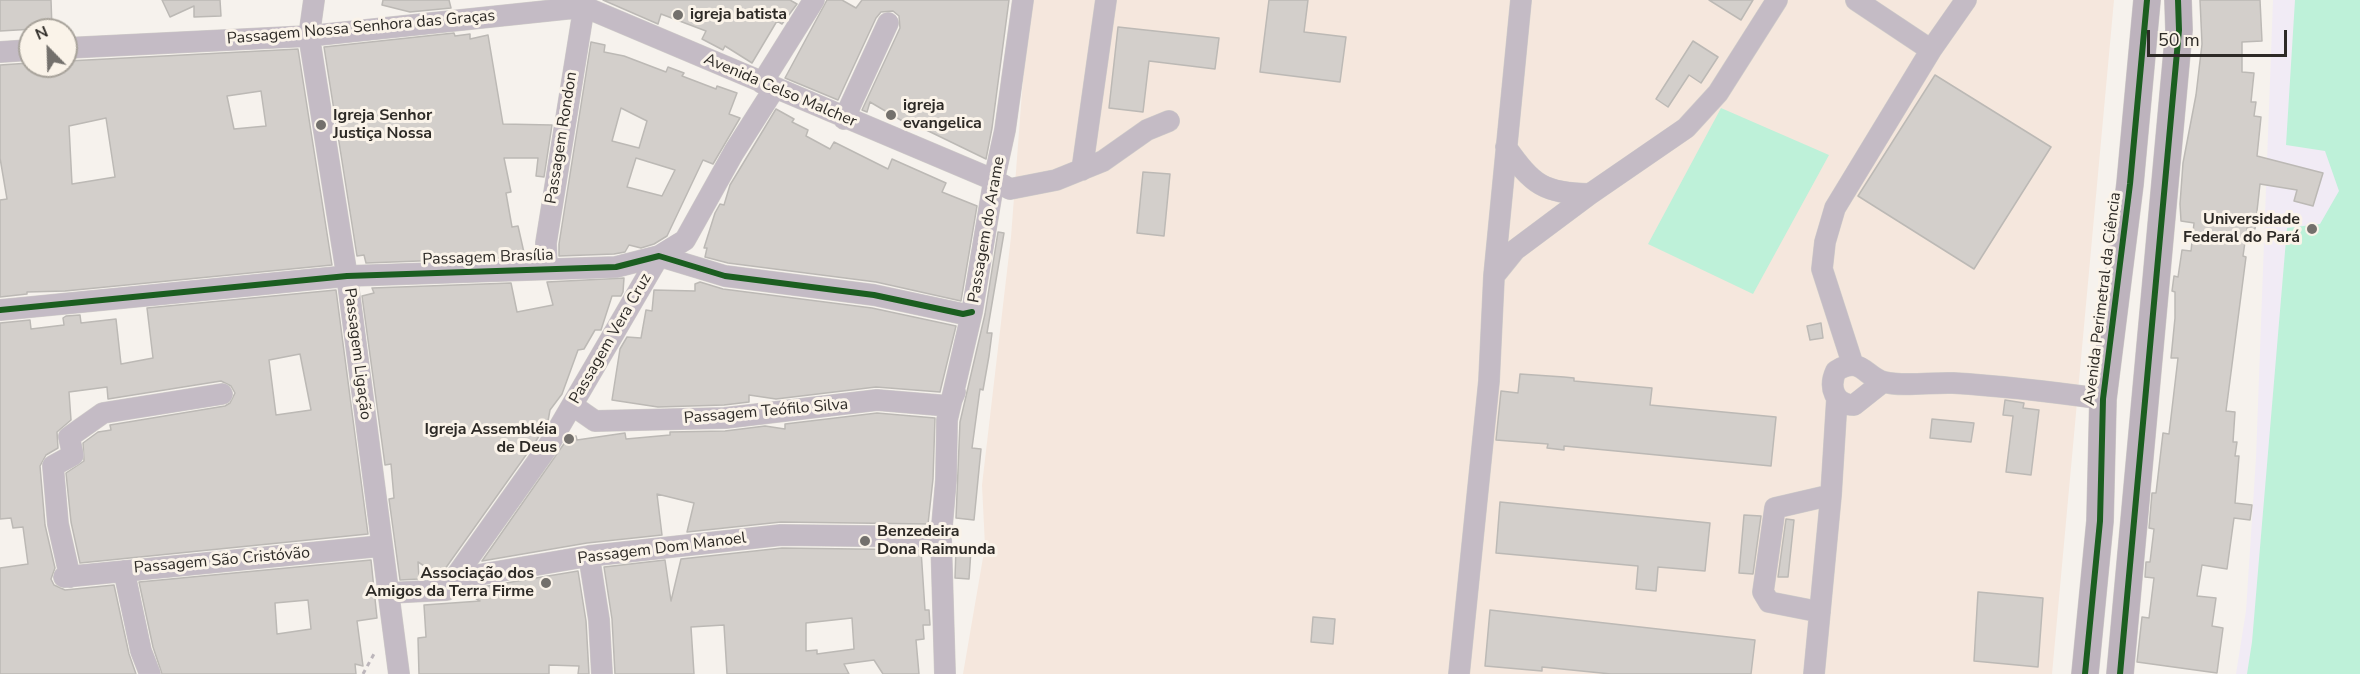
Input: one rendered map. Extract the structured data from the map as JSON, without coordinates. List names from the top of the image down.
{
  "streets": {
    "main road": ["Avenida Perimetral da Ciência"],
    "street": [
      "Passagem Nossa Senhora das Graças",
      "Avenida Celso Malcher",
      "Passagem Rondon",
      "Passagem do Arame",
      "Passagem Brasília",
      "Passagem Vera Cruz",
      "Passagem Ligação",
      "Passagem Teófilo Silva",
      "Passagem Dom Manoel",
      "Passagem São Cristóvão"
    ]
  },
  "crossings": [
    ["Passagem Nossa Senhora das Graças", "Avenida Celso Malcher"],
    ["Passagem Nossa Senhora das Graças", "Passagem Rondon"],
    ["Passagem Nossa Senhora das Graças", "Passagem Ligação"],
    ["Avenida Celso Malcher", "Passagem Rondon"],
    ["Avenida Celso Malcher", "Passagem do Arame"],
    ["Avenida Celso Malcher", "Passagem Vera Cruz"],
    ["Passagem Rondon", "Passagem Brasília"],
    ["Passagem do Arame", "Passagem Teófilo Silva"],
    ["Passagem do Arame", "Passagem Dom Manoel"],
    ["Passagem Brasília", "Passagem Vera Cruz"],
    ["Passagem Brasília", "Passagem Ligação"],
    ["Passagem Vera Cruz", "Passagem Teófilo Silva"],
    ["Passagem Vera Cruz", "Passagem Dom Manoel"],
    ["Passagem Ligação", "Passagem Dom Manoel"],
    ["Passagem Ligação", "Passagem São Cristóvão"]
  ],
  "places": [
    "igreja batista",
    "igreja evangelica",
    "Igreja Senhor Justiça Nossa",
    "Universidade Federal do Pará",
    "Igreja Assembléia de Deus",
    "Benzedeira Dona Raimunda",
    "Associação dos Amigos da Terra Firme"
  ],
  "scale_bar": "50 m",
  "north": "top left"
}
